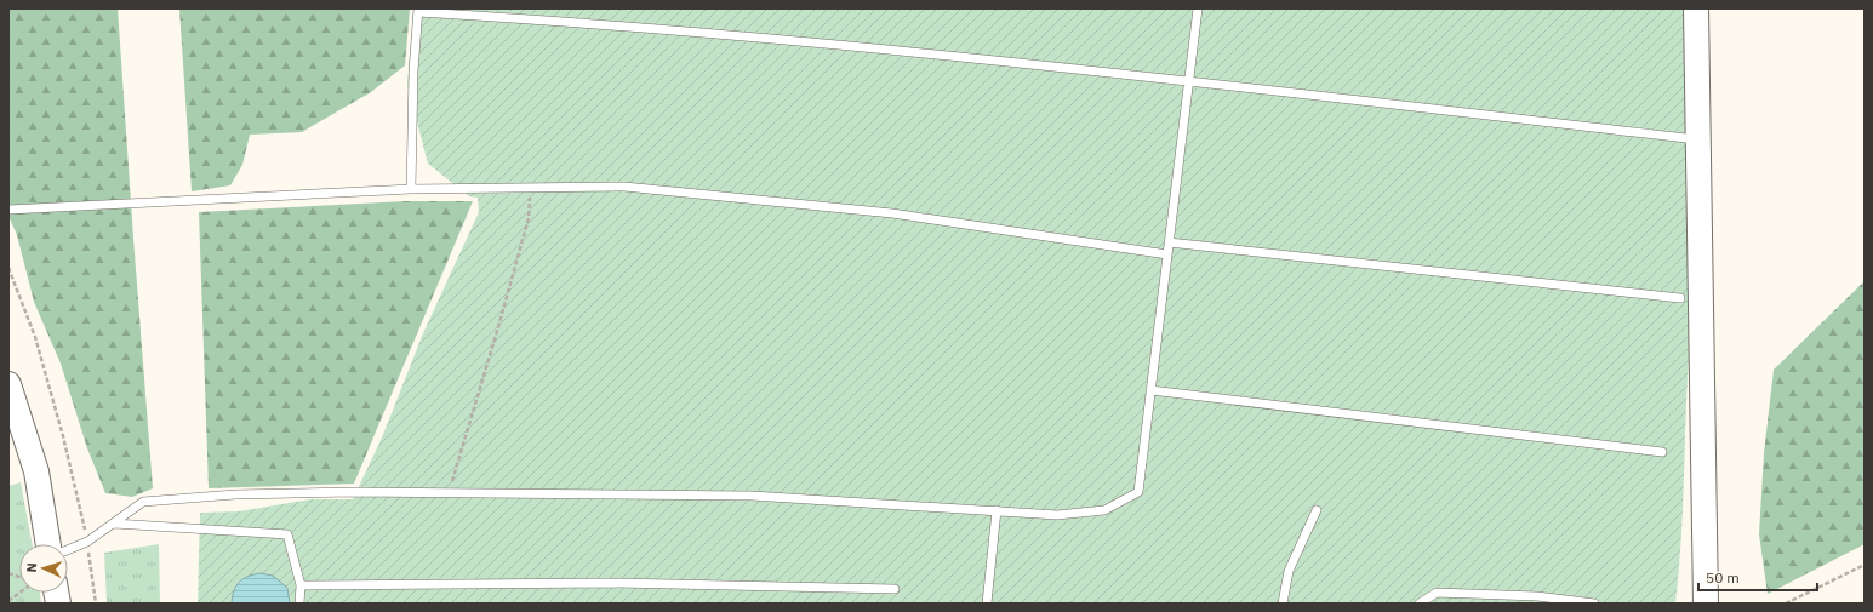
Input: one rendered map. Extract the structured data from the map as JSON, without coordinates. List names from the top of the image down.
{
  "scale_bar": "50 m",
  "north": "left"
}
